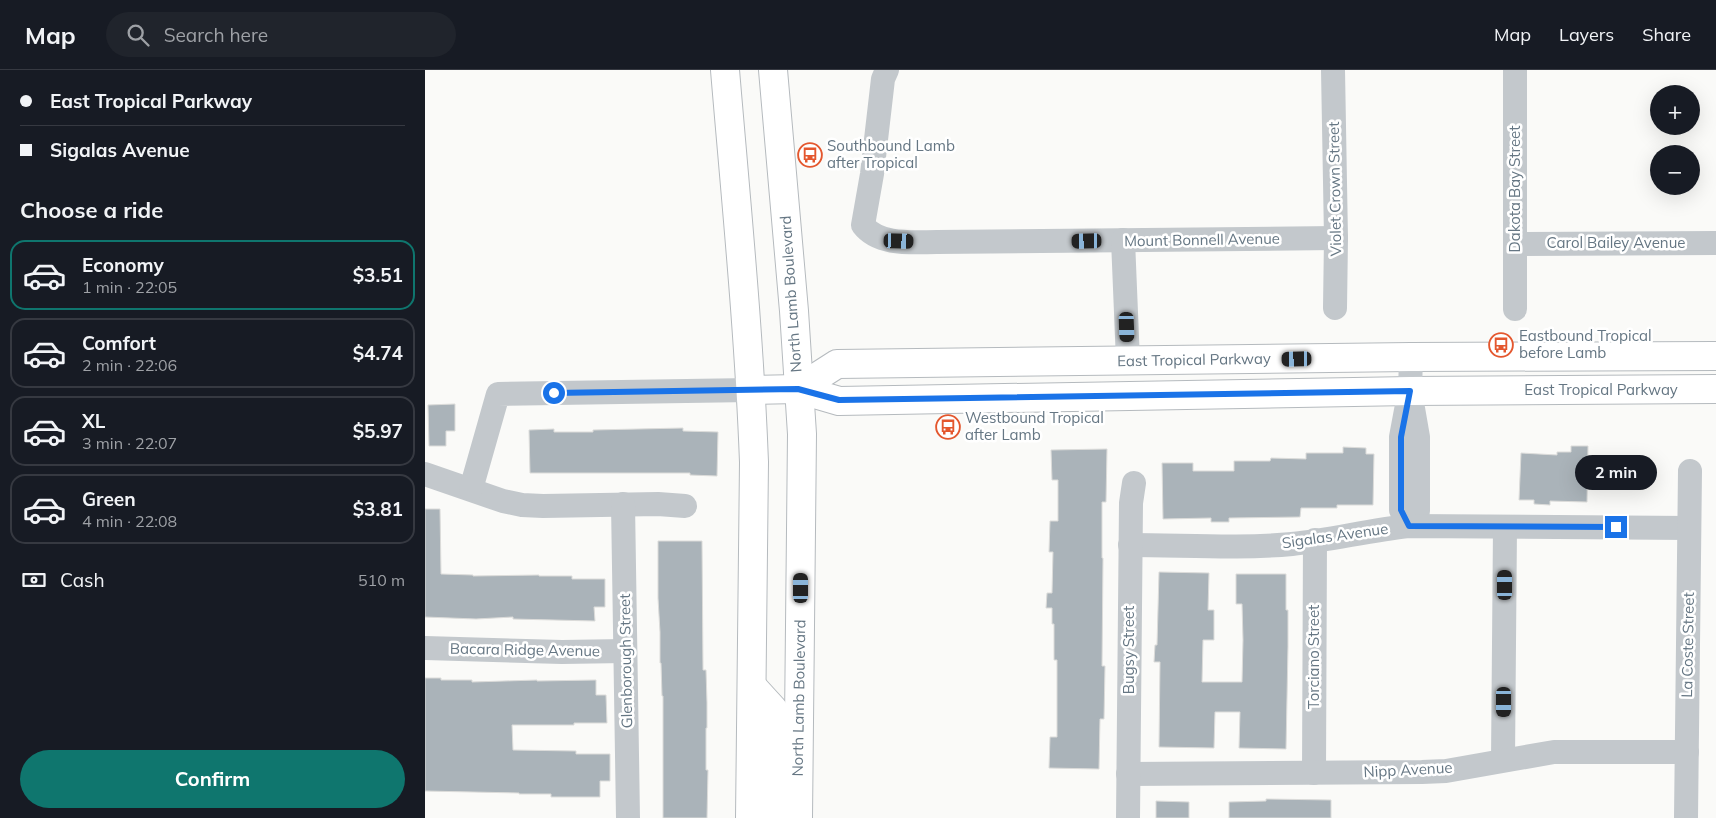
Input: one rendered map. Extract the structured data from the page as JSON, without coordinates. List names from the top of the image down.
{
  "streets": {
    "main road": ["North Lamb Boulevard", "East Tropical Parkway"],
    "street": [
      "Violet Crown Street",
      "Dakota Bay Street",
      "Mount Bonnell Avenue",
      "Carol Bailey Avenue",
      "Sigalas Avenue",
      "La Coste Street",
      "Bacara Ridge Avenue",
      "Bugsy Street",
      "Torciano Street",
      "Glenborough Street",
      "Nipp Avenue"
    ]
  },
  "crossings": [
    ["Violet Crown Street", "Mount Bonnell Avenue"],
    ["Dakota Bay Street", "Carol Bailey Avenue"],
    ["North Lamb Boulevard", "East Tropical Parkway"],
    ["Sigalas Avenue", "La Coste Street"],
    ["Sigalas Avenue", "Bugsy Street"],
    ["Sigalas Avenue", "Torciano Street"],
    ["La Coste Street", "Nipp Avenue"],
    ["Bacara Ridge Avenue", "Glenborough Street"],
    ["Bugsy Street", "Nipp Avenue"],
    ["Torciano Street", "Nipp Avenue"]
  ],
  "places": {
    "bus stop": ["Southbound Lamb after Tropical", "Eastbound Tropical before Lamb", "Westbound Tropical after Lamb"]
  },
  "page": {
    "header": "Map",
    "search": "Search here",
    "nav": ["Map", "Layers", "Share"],
    "banner": ["East Tropical Parkway", "Sigalas Avenue"],
    "map_buttons": ["+", "−"],
    "heading": "Choose a ride",
    "list": [
      {
        "name": "Economy",
        "note": "1 min · 22:05",
        "value": "$3.51"
      },
      {
        "name": "Comfort",
        "note": "2 min · 22:06",
        "value": "$4.74"
      },
      {
        "name": "XL",
        "note": "3 min · 22:07",
        "value": "$5.97"
      },
      {
        "name": "Green",
        "note": "4 min · 22:08",
        "value": "$3.81"
      }
    ],
    "bubble": "2 min",
    "pay": ["Cash", "510 m"],
    "buttons": "Confirm"
  }
}
